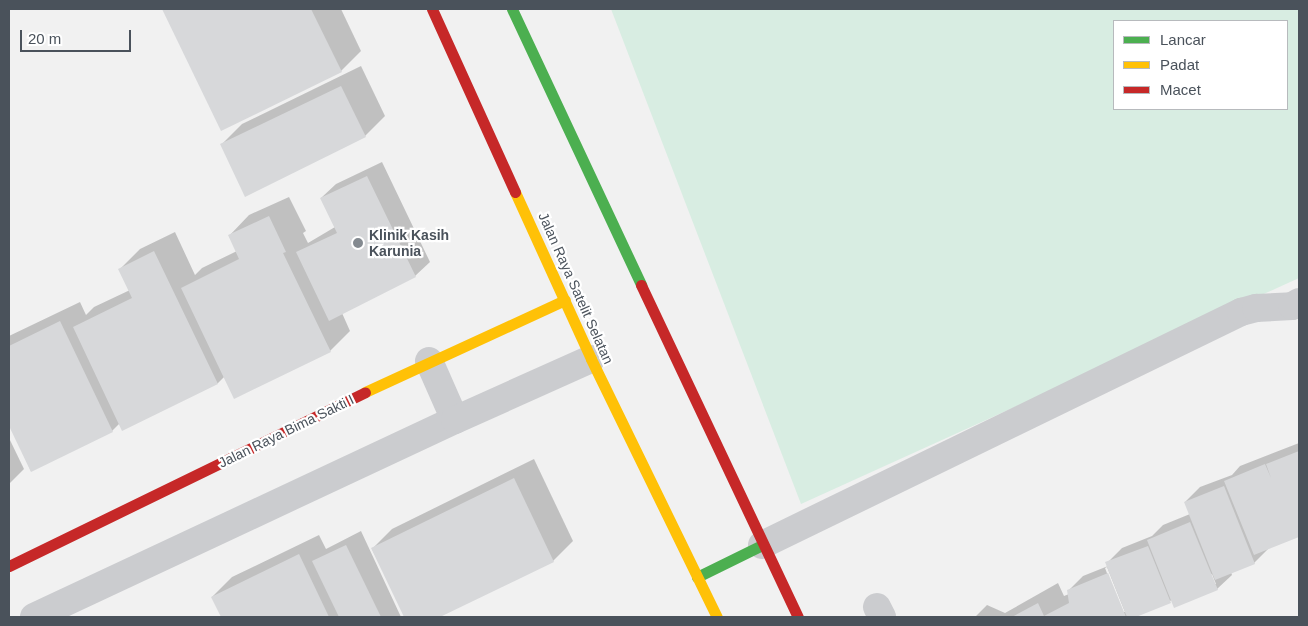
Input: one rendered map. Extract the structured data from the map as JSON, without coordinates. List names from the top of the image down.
{
  "streets": {
    "main road": ["Jalan Raya Satelit Selatan", "Jalan Raya Bima Sakti I"]
  },
  "crossings": [
    ["Jalan Raya Satelit Selatan", "Jalan Raya Bima Sakti I"]
  ],
  "places": ["Klinik Kasih Karunia"],
  "legend": ["Lancar", "Padat", "Macet"],
  "scale_bar": "20 m"
}
